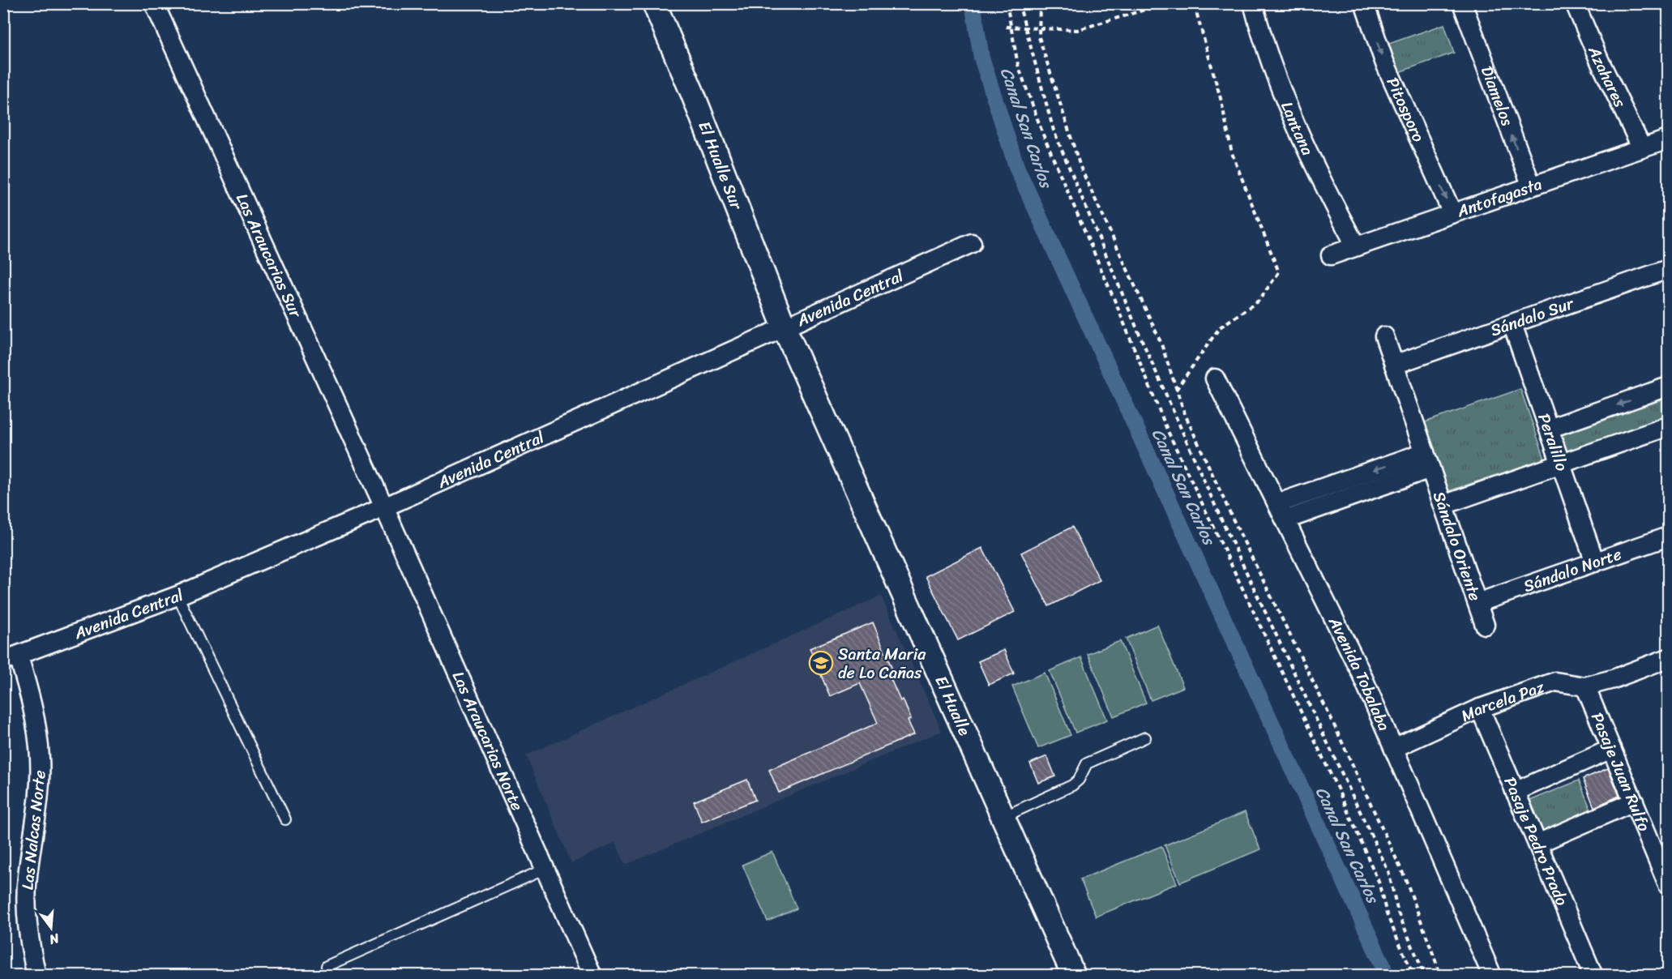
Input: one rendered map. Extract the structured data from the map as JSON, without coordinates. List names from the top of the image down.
{
  "streets": {
    "street": [
      "Azahares",
      "Diamelos",
      "Pitosporo",
      "Lantana",
      "El Hualle Sur",
      "Antofagasta",
      "Las Araucarias Sur",
      "Avenida Central",
      "Sándalo Sur",
      "Peralillo",
      "Sándalo Oriente",
      "Sándalo Norte",
      "Avenida Tobalaba",
      "Marcela Paz",
      "El Hualle",
      "Las Araucarias Norte",
      "Pasaje Juan Rulfo",
      "Las Nalcas Norte",
      "Pasaje Pedro Prado"
    ]
  },
  "crossings": [
    ["Azahares", "Antofagasta"],
    ["Diamelos", "Antofagasta"],
    ["Pitosporo", "Antofagasta"],
    ["Lantana", "Antofagasta"],
    ["El Hualle Sur", "Avenida Central"],
    ["El Hualle Sur", "El Hualle"],
    ["Las Araucarias Sur", "Avenida Central"],
    ["Las Araucarias Sur", "Las Araucarias Norte"],
    ["Avenida Central", "El Hualle"],
    ["Avenida Central", "Las Araucarias Norte"],
    ["Avenida Central", "Las Nalcas Norte"],
    ["Sándalo Sur", "Peralillo"],
    ["Sándalo Sur", "Sándalo Oriente"],
    ["Peralillo", "Sándalo Norte"],
    ["Sándalo Oriente", "Sándalo Norte"],
    ["Avenida Tobalaba", "Marcela Paz"],
    ["Marcela Paz", "Pasaje Juan Rulfo"],
    ["Marcela Paz", "Pasaje Pedro Prado"]
  ],
  "one_way": ["Diamelos", "Pitosporo"],
  "water": ["Canal San Carlos"],
  "places": {
    "school or university": ["Santa Maria de Lo Cañas"]
  },
  "north": "bottom"
}
